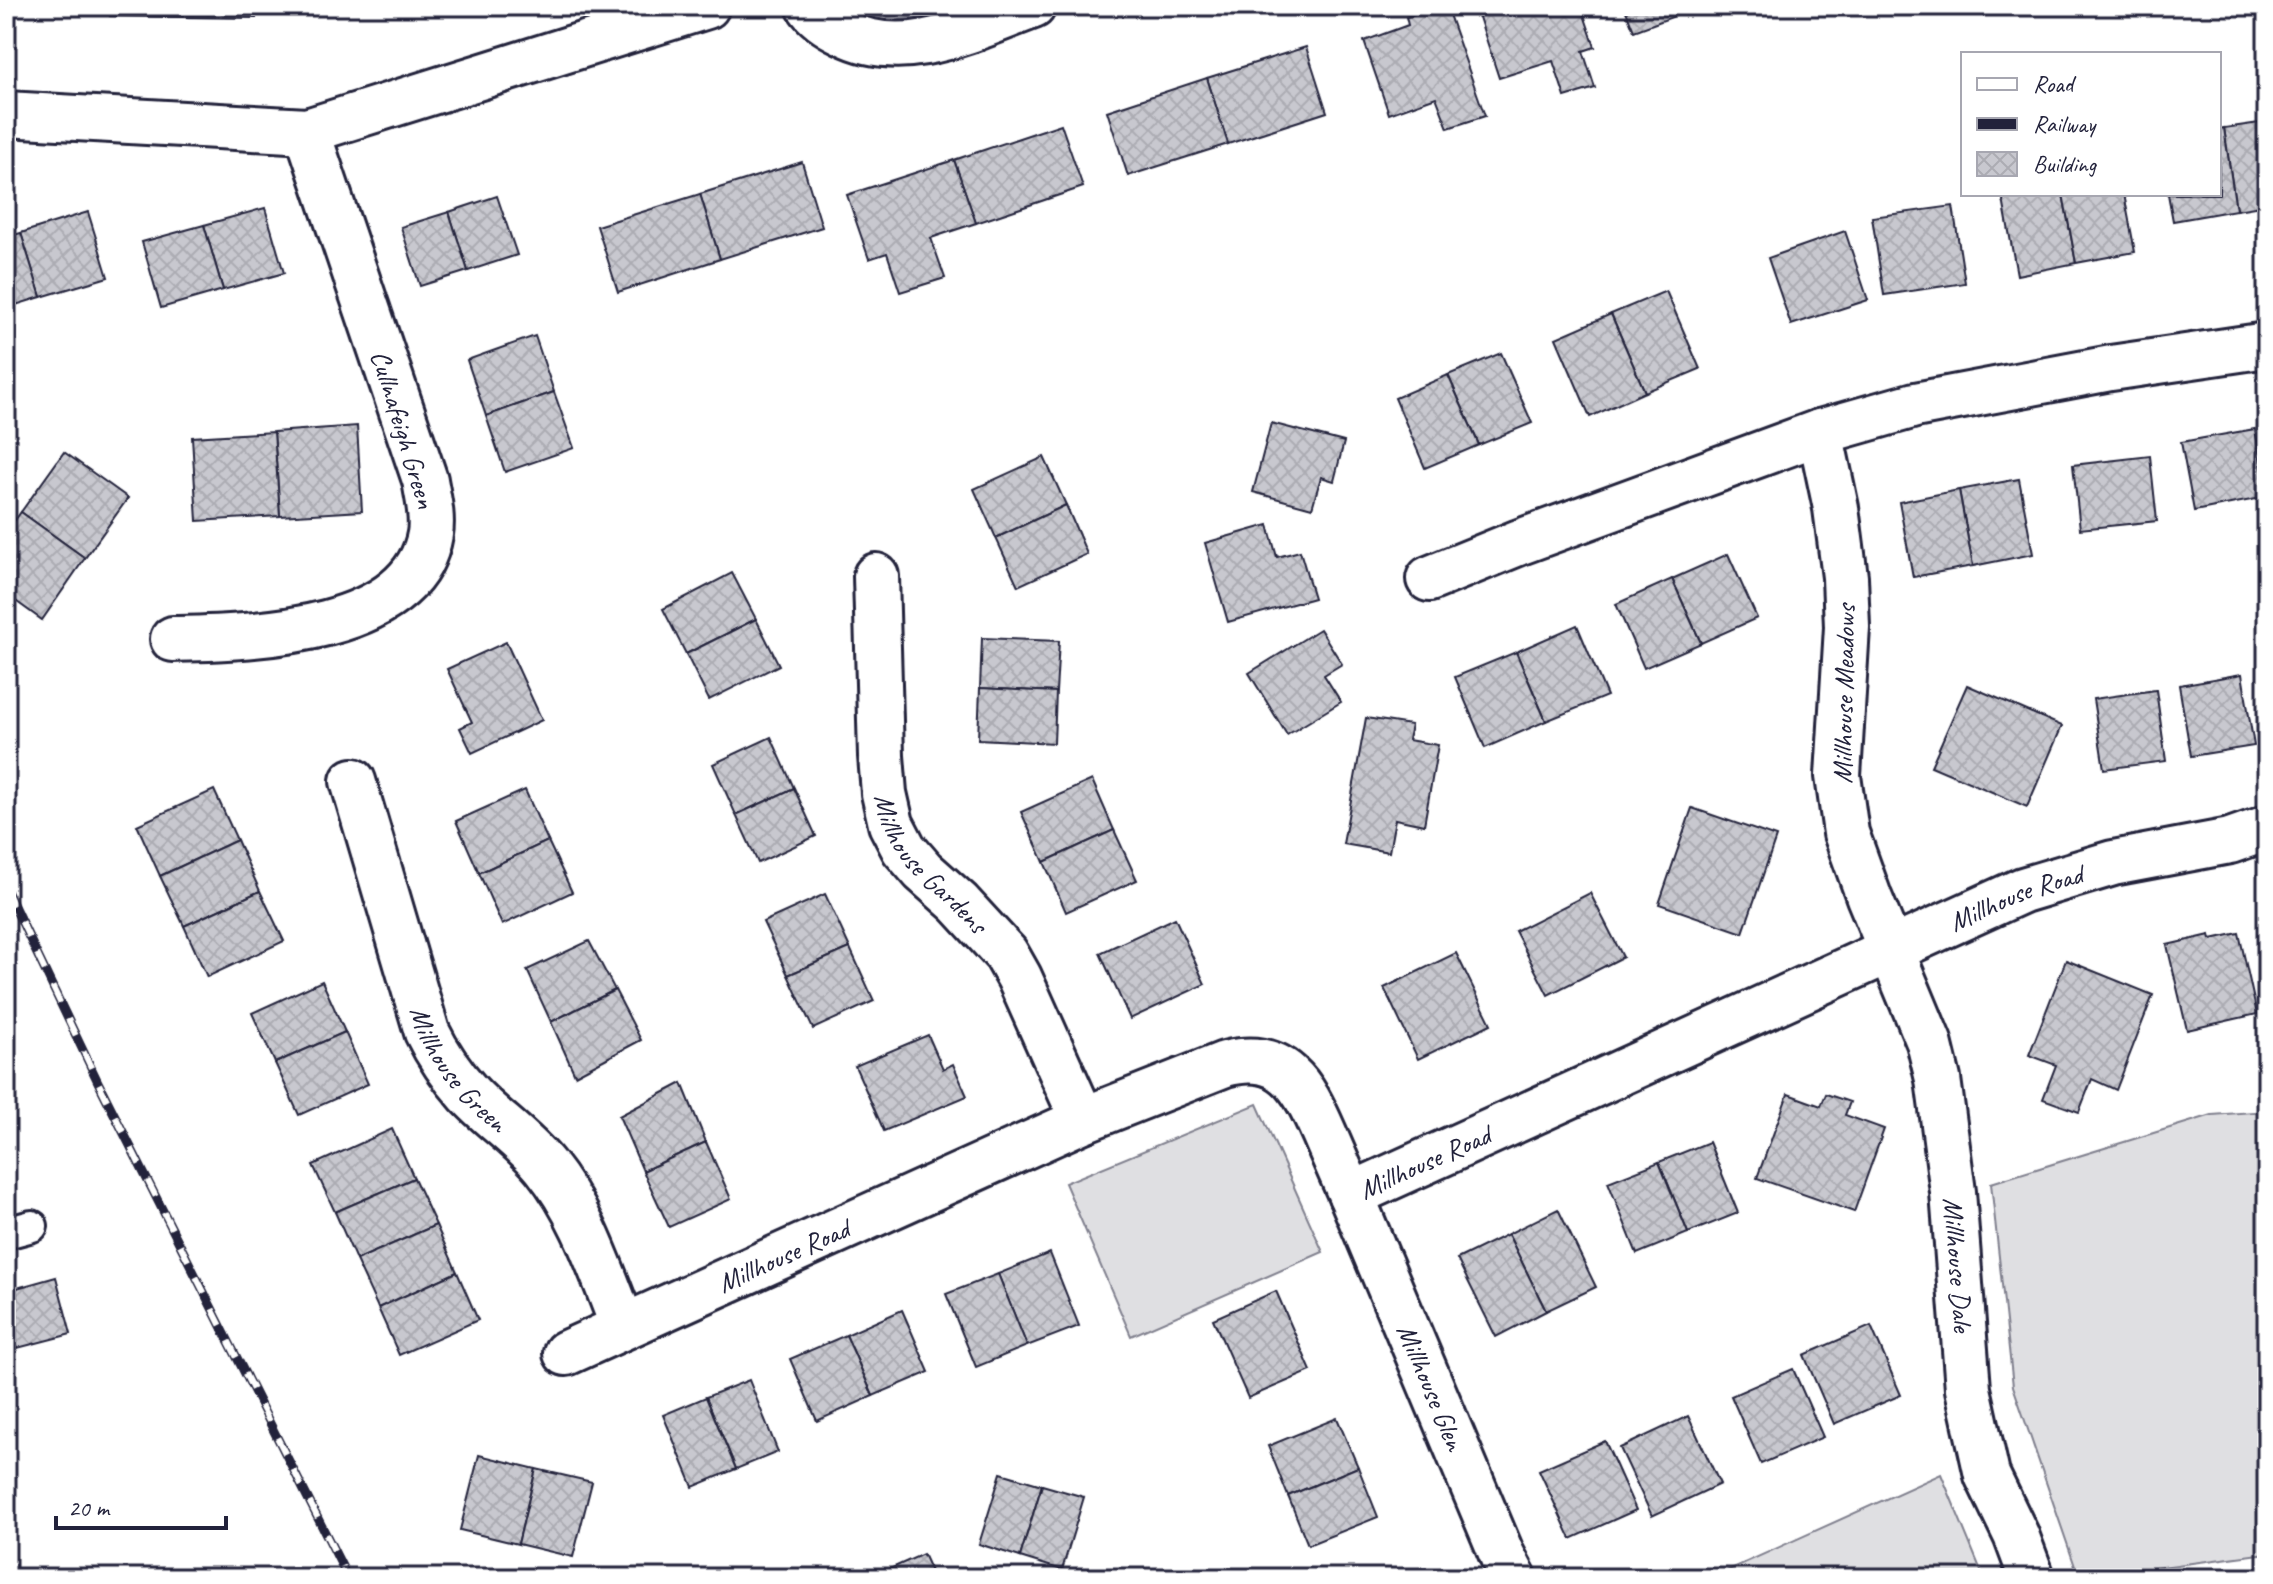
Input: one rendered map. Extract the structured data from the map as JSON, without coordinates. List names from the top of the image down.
{
  "streets": {
    "street": [
      "Cullnafeigh Green",
      "Millhouse Meadows",
      "Millhouse Gardens",
      "Millhouse Road",
      "Millhouse Green",
      "Millhouse Dale",
      "Millhouse Glen"
    ]
  },
  "crossings": [
    ["Millhouse Meadows", "Millhouse Road"],
    ["Millhouse Meadows", "Millhouse Dale"],
    ["Millhouse Gardens", "Millhouse Road"],
    ["Millhouse Road", "Millhouse Green"],
    ["Millhouse Road", "Millhouse Dale"],
    ["Millhouse Road", "Millhouse Glen"]
  ],
  "legend": ["Road", "Railway", "Building"],
  "scale_bar": "20 m"
}
